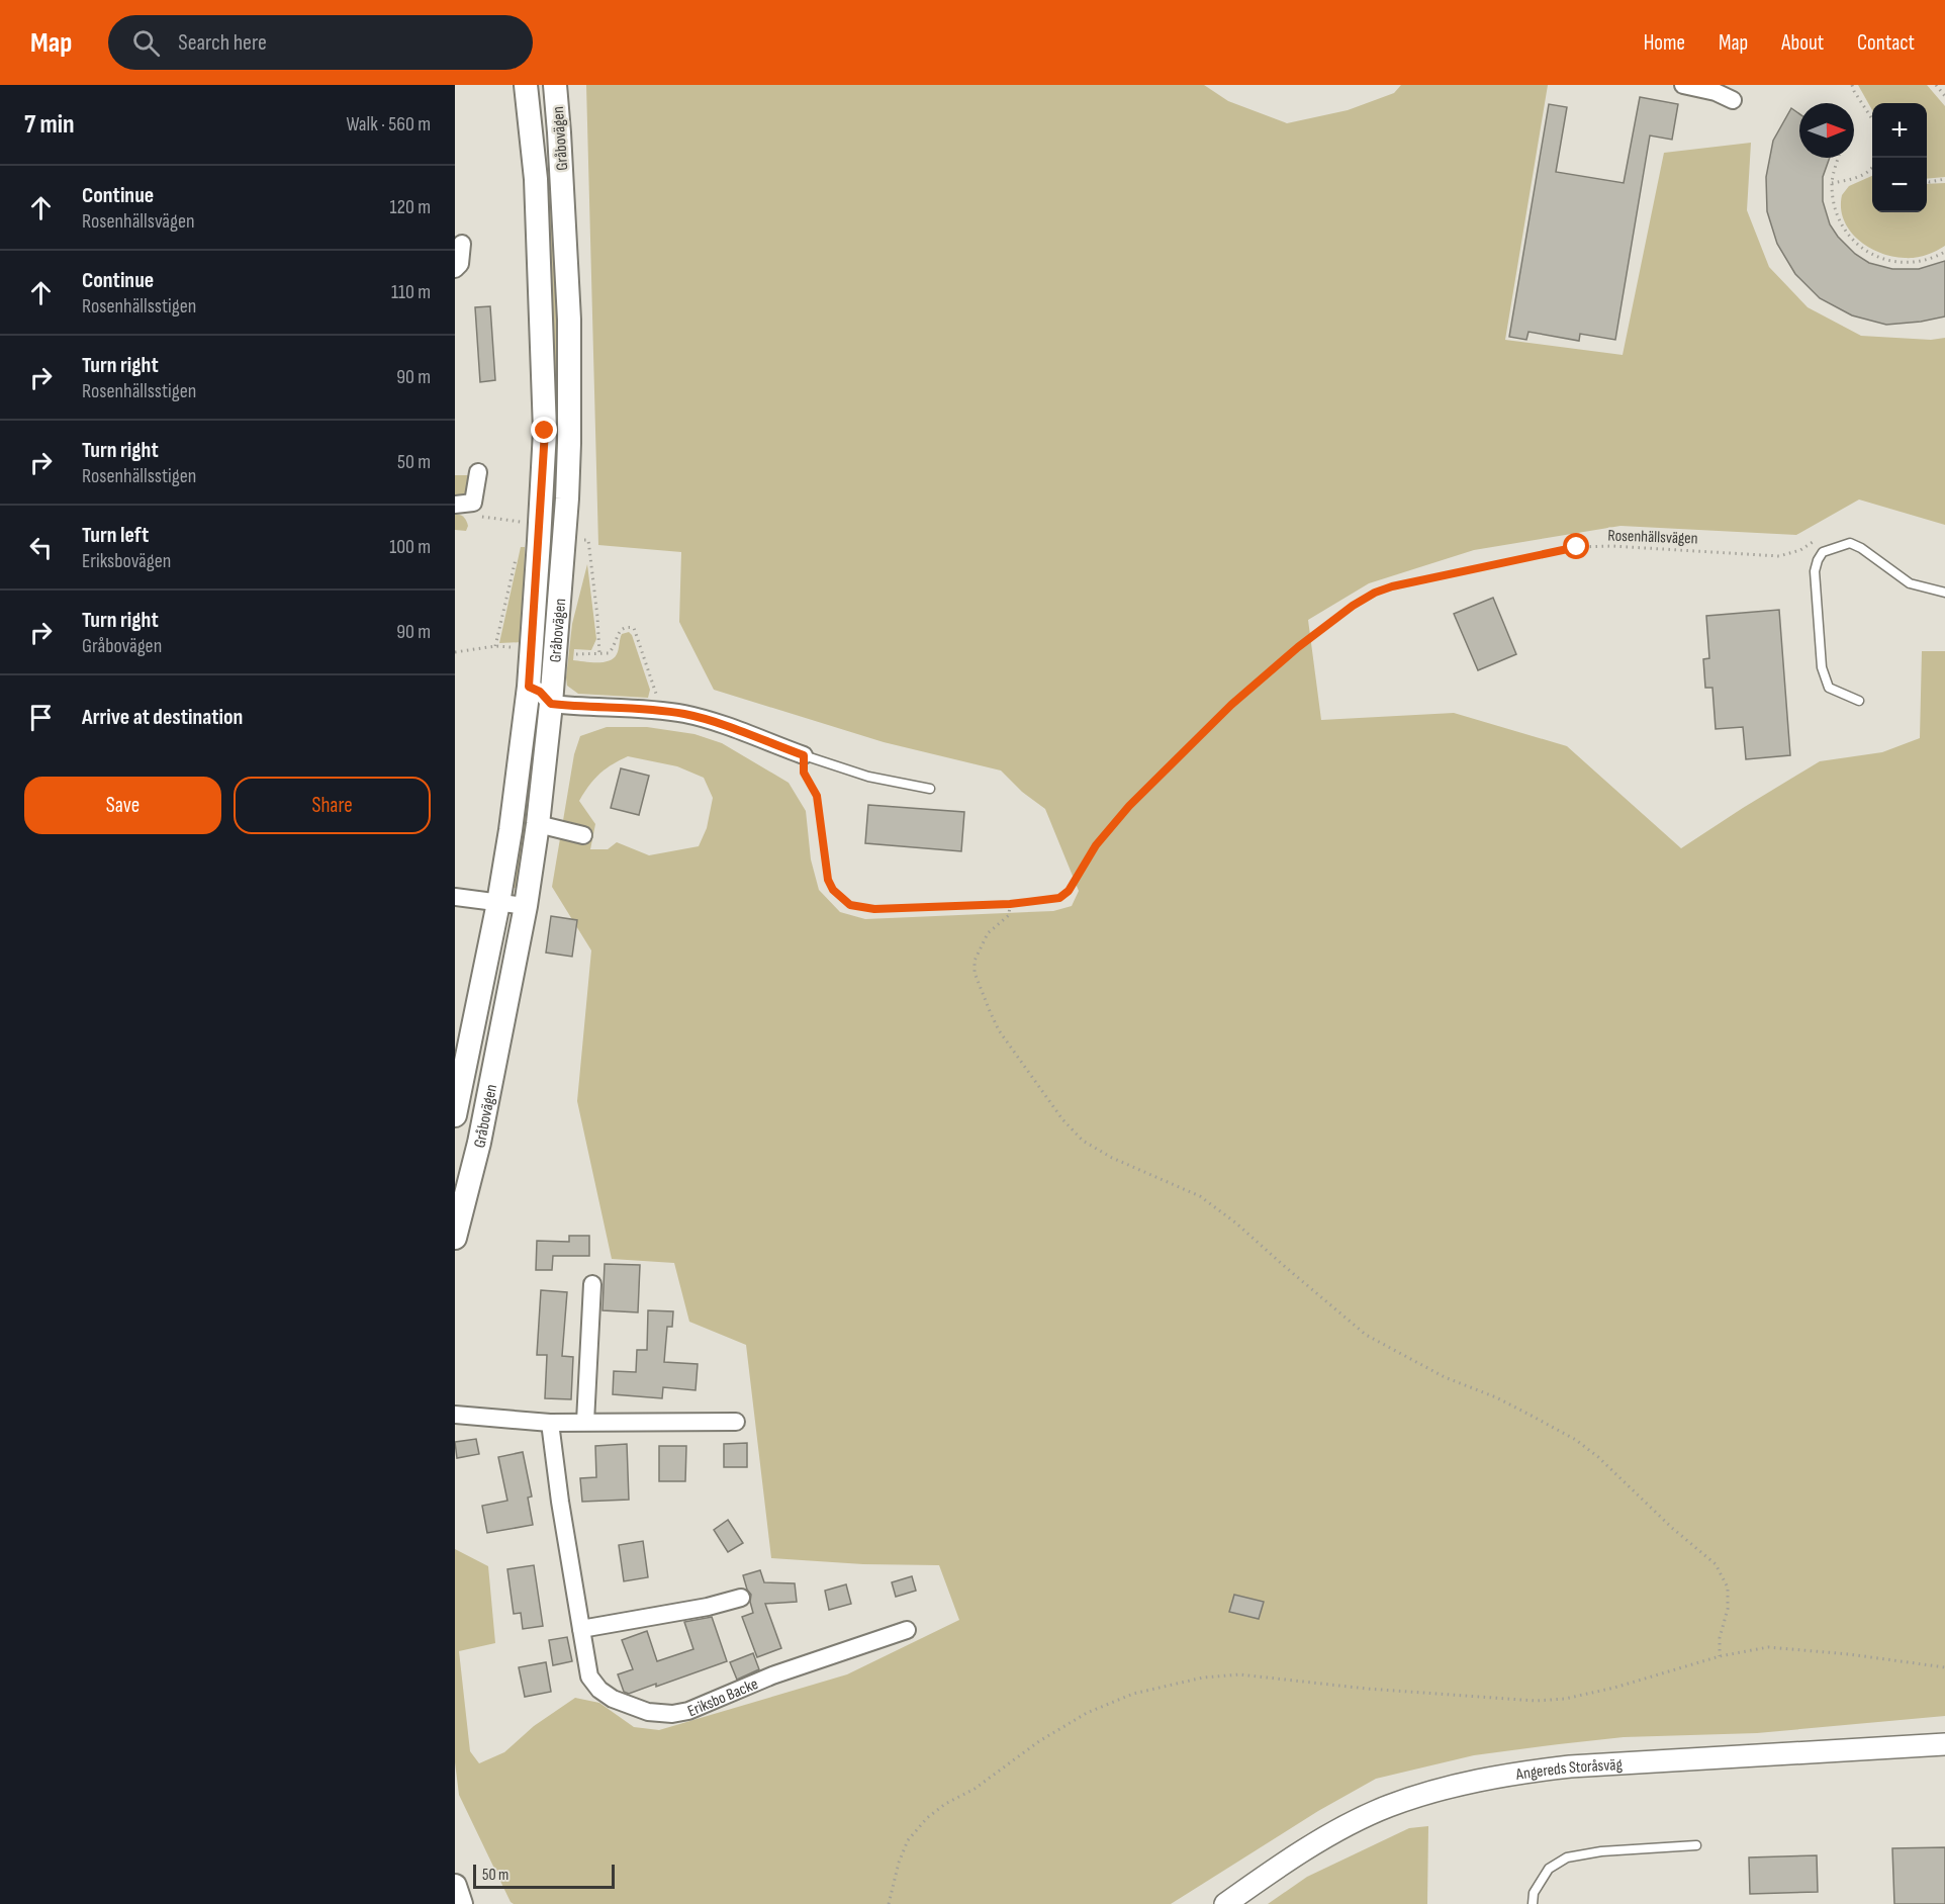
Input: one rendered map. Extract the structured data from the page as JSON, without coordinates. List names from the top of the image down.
{
  "streets": {
    "main road": ["Gråbovägen"],
    "street": ["Eriksbo Backe", "Angereds Storåsväg"],
    "path": ["Rosenhällsvägen"]
  },
  "scale_bar": "50 m",
  "north": "right",
  "page": {
    "header": "Map",
    "search": "Search here",
    "nav": [
      "Home",
      "Map",
      "About",
      "Contact"
    ],
    "heading": ["7 min", "Walk · 560 m"],
    "map_buttons": ["+", "−"],
    "list": [
      ["Continue", "Rosenhällsvägen", "120 m"],
      ["Continue", "Rosenhällsstigen", "110 m"],
      ["Turn right", "Rosenhällsstigen", "90 m"],
      ["Turn right", "Rosenhällsstigen", "50 m"],
      ["Turn left", "Eriksbovägen", "100 m"],
      ["Turn right", "Gråbovägen", "90 m"],
      "Arrive at destination"
    ],
    "buttons": ["Save", "Share"],
    "scale": "50 m"
  }
}
